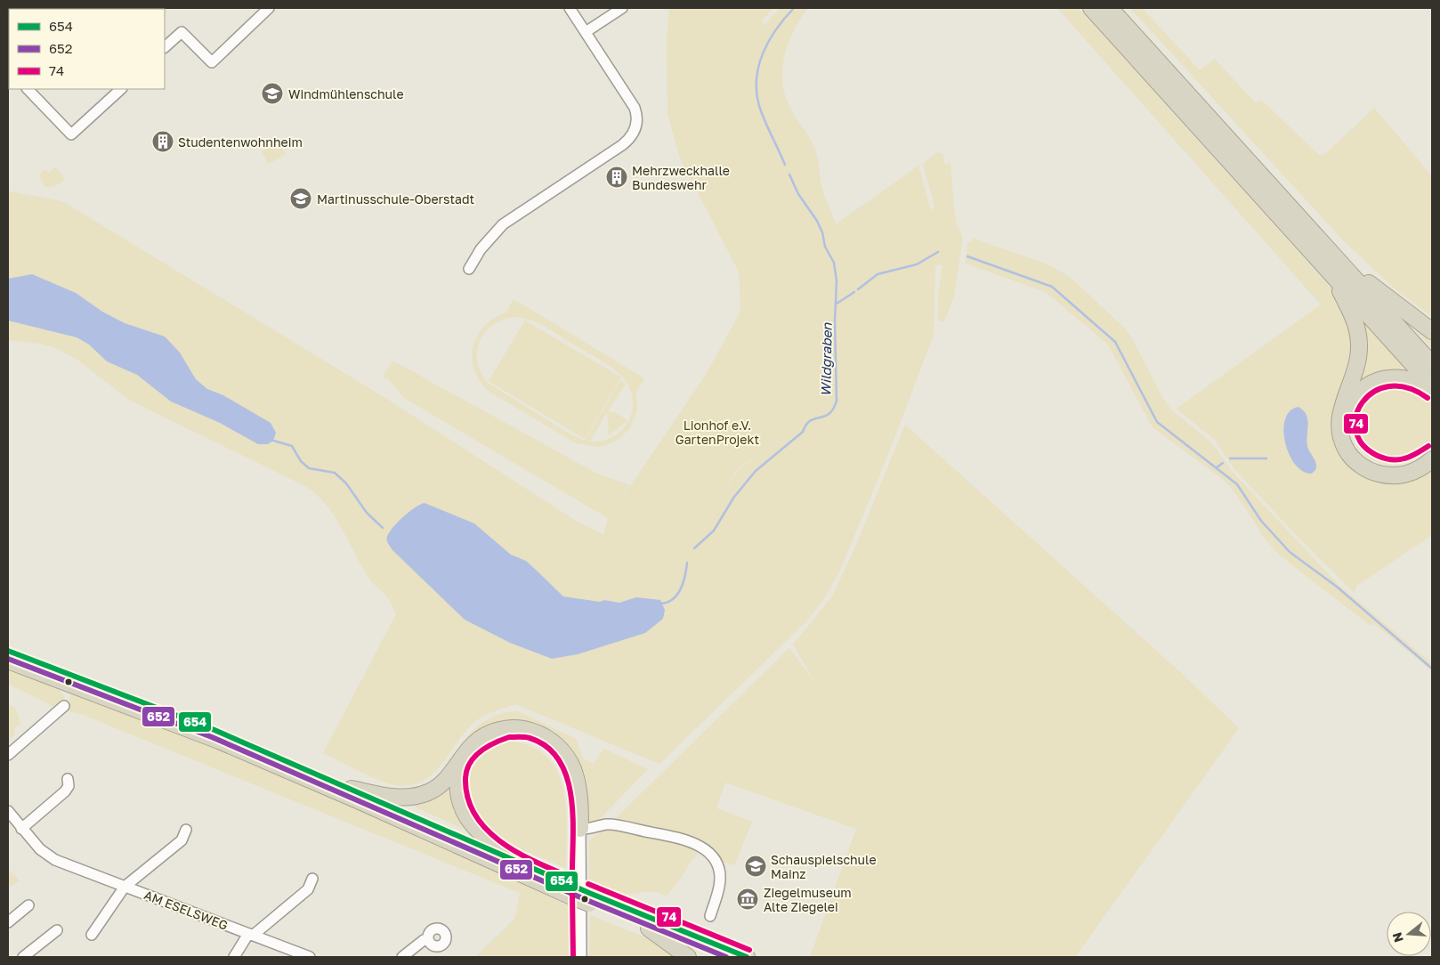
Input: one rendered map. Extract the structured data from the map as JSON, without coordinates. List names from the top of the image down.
{
  "streets": {
    "street": ["AM ESELSWEG"]
  },
  "water": ["Wildgraben"],
  "parks": ["Lionhof e.V. GartenProjekt"],
  "places": {
    "school or university": ["Windmühlenschule", "Martinusschule-Oberstadt", "Schauspielschule Mainz"],
    "building": ["Studentenwohnheim", "Mehrzweckhalle Bundeswehr"],
    "museum": ["Ziegelmuseum Alte Ziegelei"]
  },
  "lines": ["transit line 74", "transit line 654", "transit line 652"],
  "legend": ["654", "652", "74"],
  "north": "left"
}
